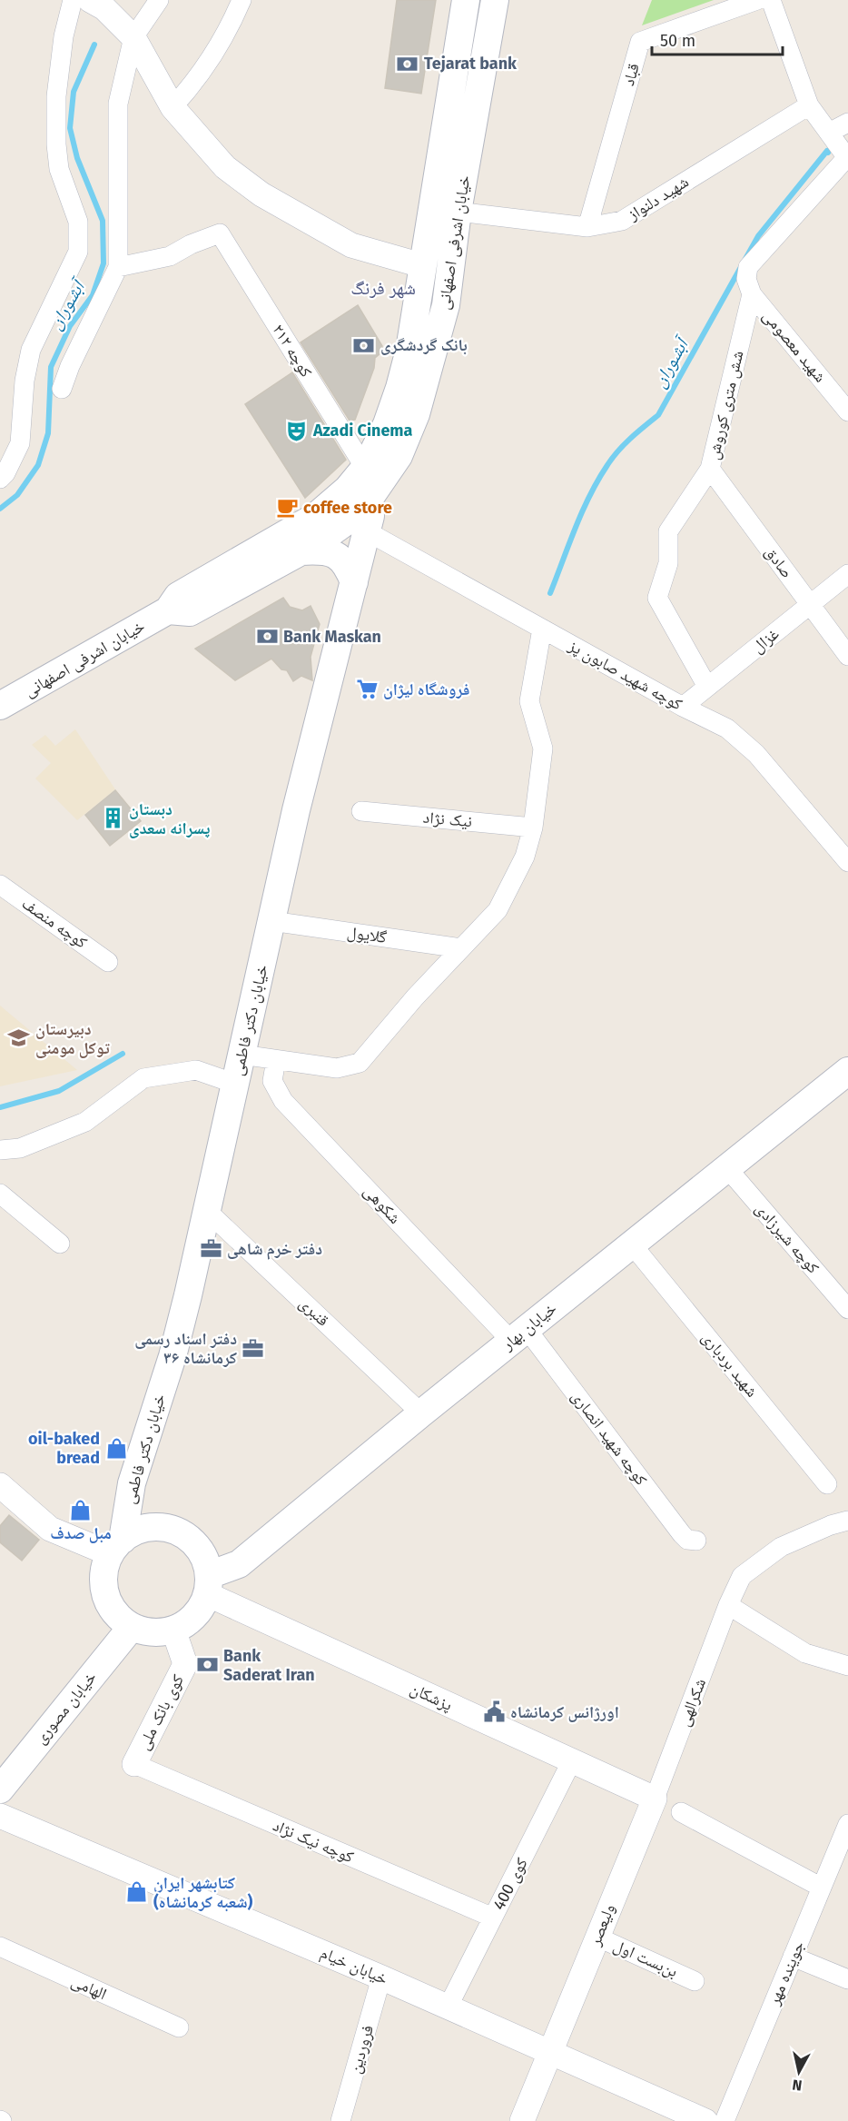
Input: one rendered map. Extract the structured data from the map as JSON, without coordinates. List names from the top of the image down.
{
  "streets": {
    "main road": [
      "خیابان اشرفی اصفهانی",
      "خیابان دکتر فاطمی",
      "خیابان بهار",
      "خیابان مصوری"
    ],
    "street": [
      "قباد",
      "شهید دلنواز",
      "شهید معصومی",
      "کوچه ۲۱۲",
      "شش متری کوروش",
      "صادق",
      "غزال",
      "کوچه شهید صابون پز",
      "نیک نژاد",
      "کوچه منصف",
      "گلایول",
      "شکوهی",
      "کوچه شیرزادی",
      "قنبری",
      "شهید بردباری",
      "کوچه شهید انصاری",
      "پزشکان",
      "شکرالهی",
      "کوی بانک ملی",
      "کوچه نیک نژاد",
      "کوی 400",
      "ولیعصر",
      "بن‌بست اول",
      "خیابان خیام",
      "جوینده مهر",
      "الهامی",
      "فروردین"
    ]
  },
  "crossings": [
    ["قباد", "شهید دلنواز"],
    ["شهید دلنواز", "خیابان اشرفی اصفهانی"],
    ["خیابان اشرفی اصفهانی", "کوچه ۲۱۲"],
    ["خیابان اشرفی اصفهانی", "خیابان دکتر فاطمی"],
    ["شهید معصومی", "شش متری کوروش"],
    ["شش متری کوروش", "صادق"],
    ["شش متری کوروش", "غزال"],
    ["صادق", "غزال"],
    ["غزال", "کوچه شهید صابون پز"],
    ["کوچه شهید صابون پز", "خیابان دکتر فاطمی"],
    ["گلایول", "خیابان دکتر فاطمی"],
    ["خیابان دکتر فاطمی", "قنبری"],
    ["خیابان دکتر فاطمی", "خیابان بهار"],
    ["خیابان دکتر فاطمی", "پزشکان"],
    ["خیابان دکتر فاطمی", "خیابان مصوری"],
    ["خیابان دکتر فاطمی", "کوی بانک ملی"],
    ["شکوهی", "خیابان بهار"],
    ["شکوهی", "کوچه شهید انصاری"],
    ["کوچه شیرزادی", "خیابان بهار"],
    ["قنبری", "خیابان بهار"],
    ["خیابان بهار", "شهید بردباری"],
    ["خیابان بهار", "کوچه شهید انصاری"],
    ["خیابان بهار", "پزشکان"],
    ["خیابان بهار", "خیابان مصوری"],
    ["خیابان بهار", "کوی بانک ملی"],
    ["پزشکان", "شکرالهی"],
    ["پزشکان", "خیابان مصوری"],
    ["پزشکان", "کوی بانک ملی"],
    ["پزشکان", "کوی 400"],
    ["پزشکان", "ولیعصر"],
    ["شکرالهی", "ولیعصر"],
    ["خیابان مصوری", "کوی بانک ملی"],
    ["کوی بانک ملی", "کوچه نیک نژاد"],
    ["کوچه نیک نژاد", "کوی 400"],
    ["کوی 400", "خیابان خیام"],
    ["ولیعصر", "بن‌بست اول"],
    ["ولیعصر", "خیابان خیام"],
    ["خیابان خیام", "فروردین"]
  ],
  "districts": ["شهر فرنگ"],
  "water": ["آبشوران"],
  "places": {
    "bank": [
      "Tejarat bank",
      "بانک گردشگری",
      "Bank Maskan",
      "Bank Saderat Iran"
    ],
    "theatre": ["Azadi Cinema"],
    "cafe": ["coffee store"],
    "supermarket": ["فروشگاه لیژان"],
    "building": ["دبستان پسرانه سعدی"],
    "school or university": ["دبیرستان توکل مومنی"],
    "office": ["دفتر خرم شاهی", "دفتر اسناد رسمی ۳۶ کرمانشاه"],
    "shop": ["oil-baked bread", "مبل صدف", "کتابشهر ایران (شعبه کرمانشاه)"],
    "public building": ["اورژانس کرمانشاه"]
  },
  "scale_bar": "50 m",
  "north": "bottom"
}
